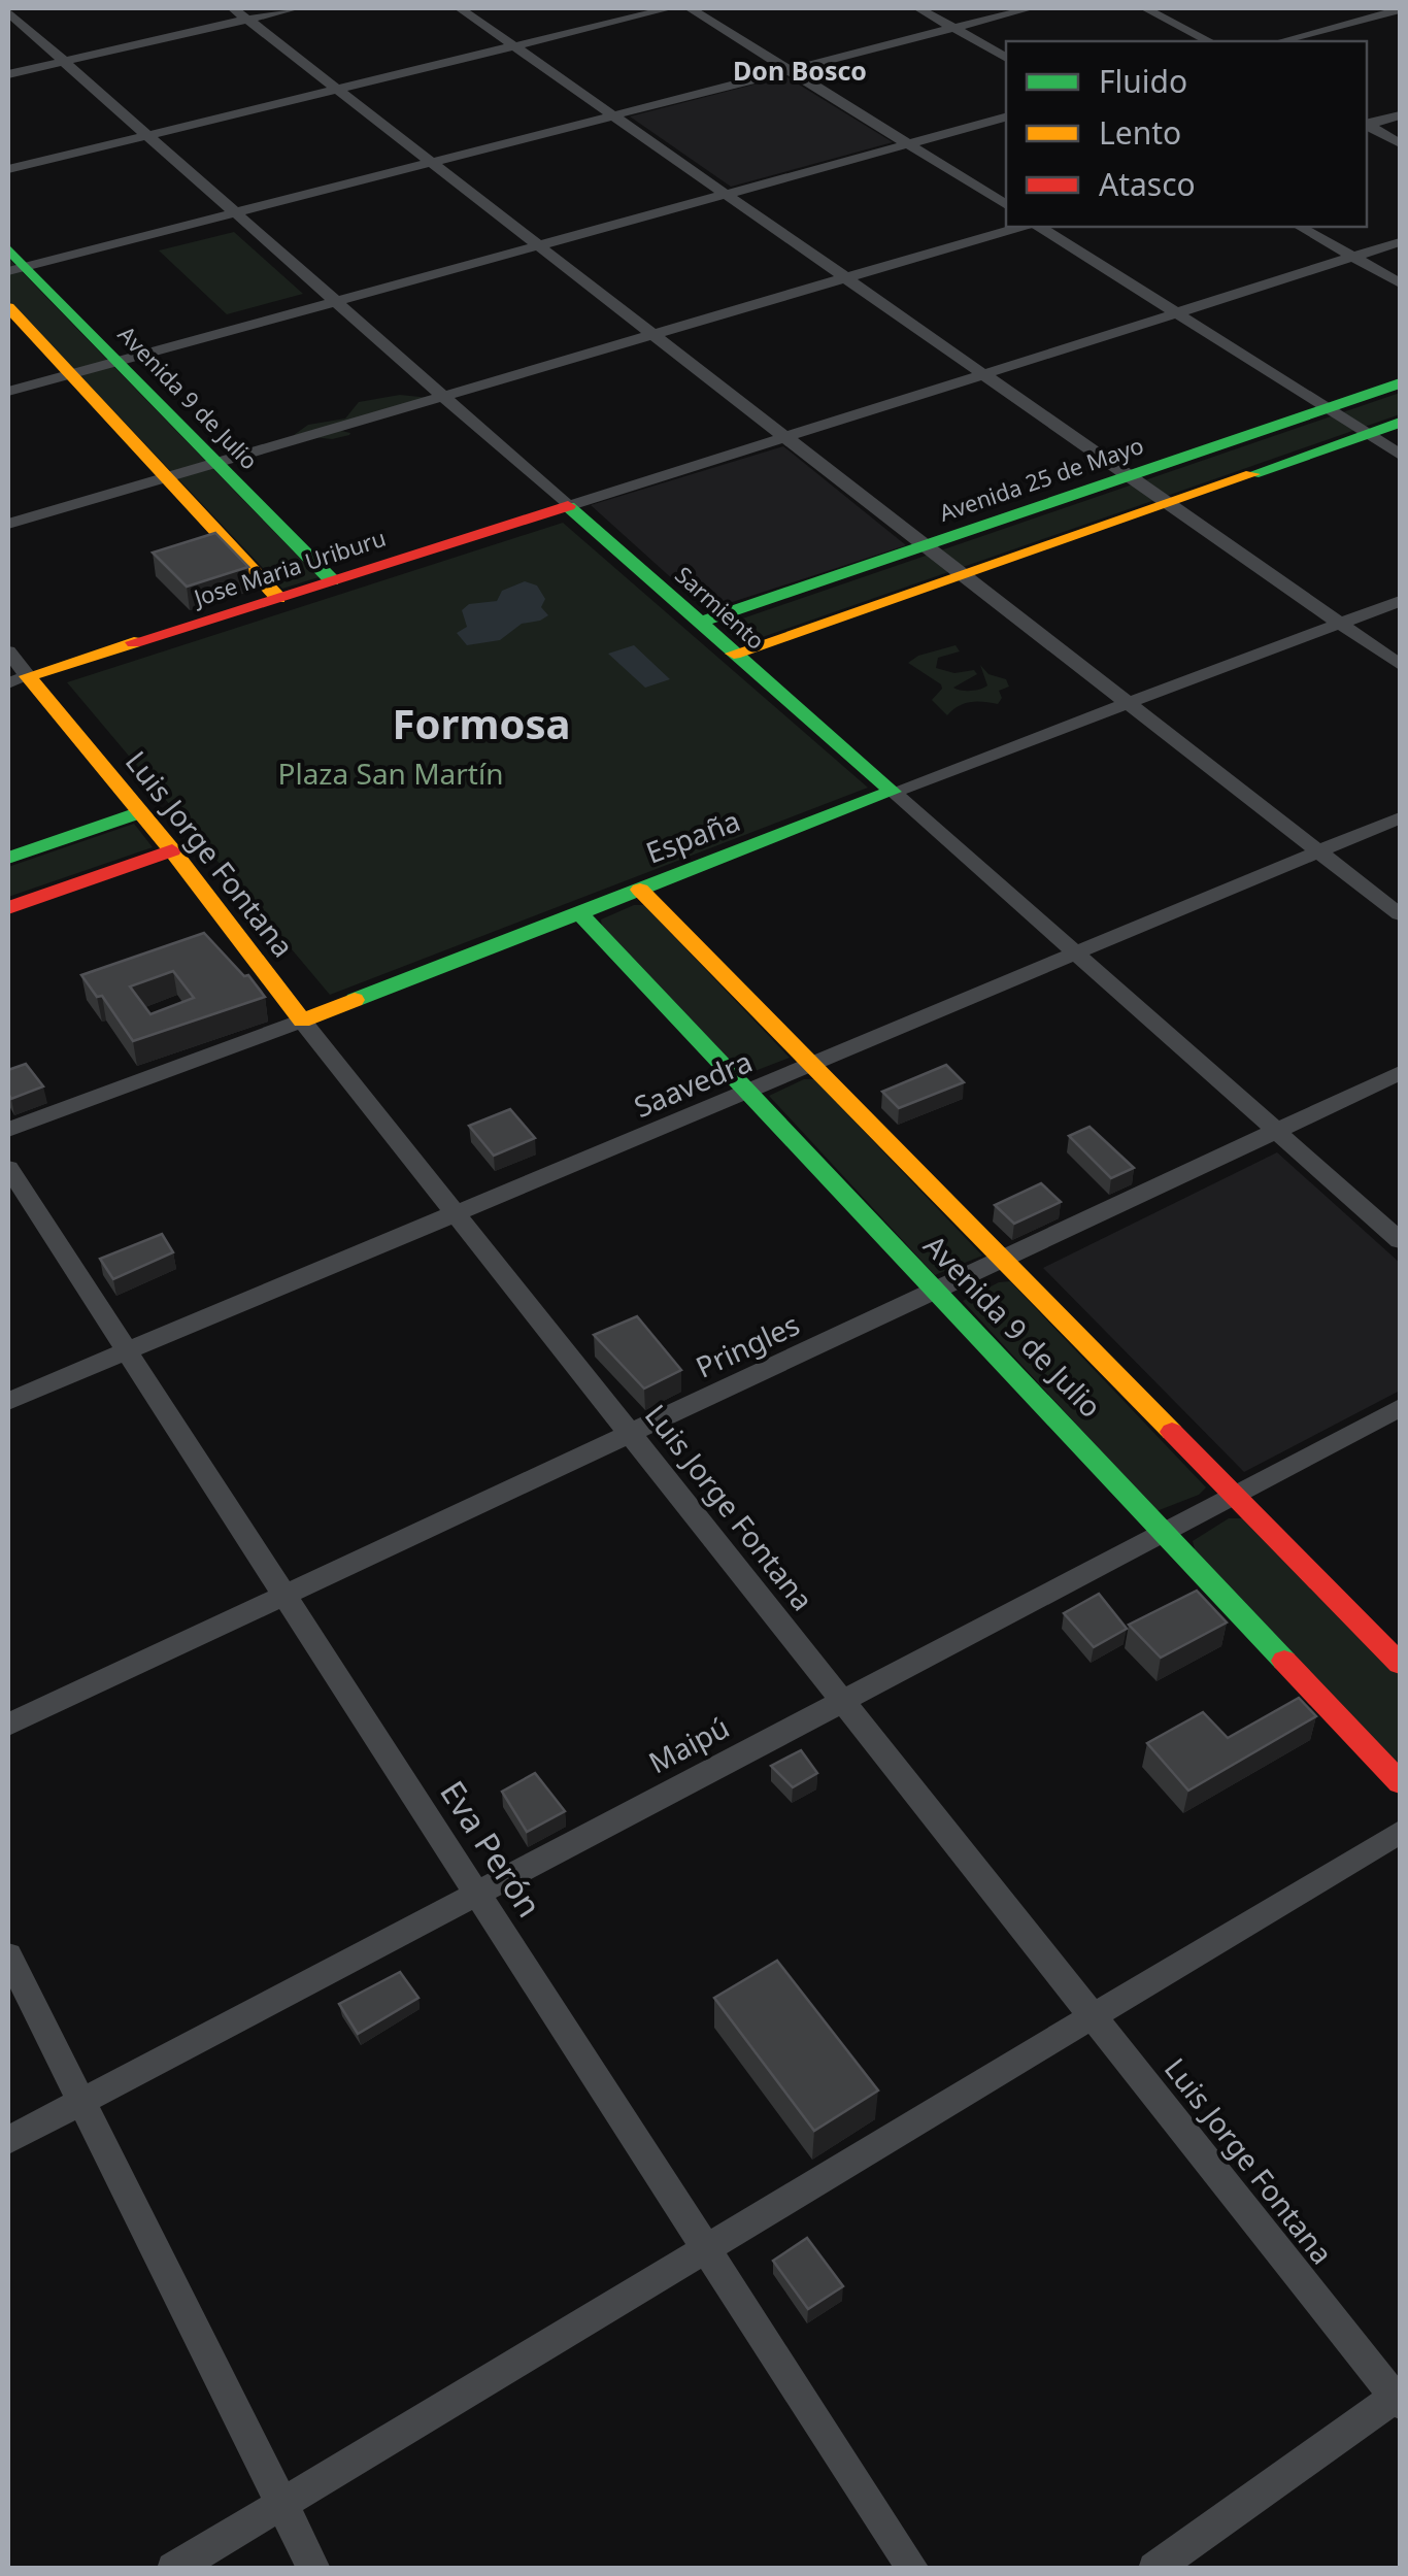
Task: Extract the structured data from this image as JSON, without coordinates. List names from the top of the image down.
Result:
{
  "streets": {
    "main road": [
      "Avenida 9 de Julio",
      "Avenida 25 de Mayo",
      "Jose Maria Uriburu",
      "Sarmiento",
      "España",
      "Luis Jorge Fontana"
    ],
    "street": [
      "Saavedra",
      "Pringles",
      "Maipú",
      "Eva Perón"
    ]
  },
  "crossings": [
    ["Avenida 9 de Julio", "Jose Maria Uriburu"],
    ["Avenida 9 de Julio", "España"],
    ["Avenida 9 de Julio", "Saavedra"],
    ["Avenida 9 de Julio", "Pringles"],
    ["Avenida 9 de Julio", "Maipú"],
    ["Avenida 25 de Mayo", "Sarmiento"],
    ["Jose Maria Uriburu", "Sarmiento"],
    ["Jose Maria Uriburu", "Luis Jorge Fontana"],
    ["Sarmiento", "España"],
    ["Sarmiento", "Saavedra"],
    ["Sarmiento", "Pringles"],
    ["España", "Luis Jorge Fontana"],
    ["Luis Jorge Fontana", "Saavedra"],
    ["Luis Jorge Fontana", "Pringles"],
    ["Luis Jorge Fontana", "Maipú"],
    ["Saavedra", "Eva Perón"],
    ["Pringles", "Eva Perón"],
    ["Maipú", "Eva Perón"]
  ],
  "districts": ["Don Bosco", "Formosa"],
  "parks": ["Plaza San Martín"],
  "legend": ["Fluido", "Lento", "Atasco"]
}
